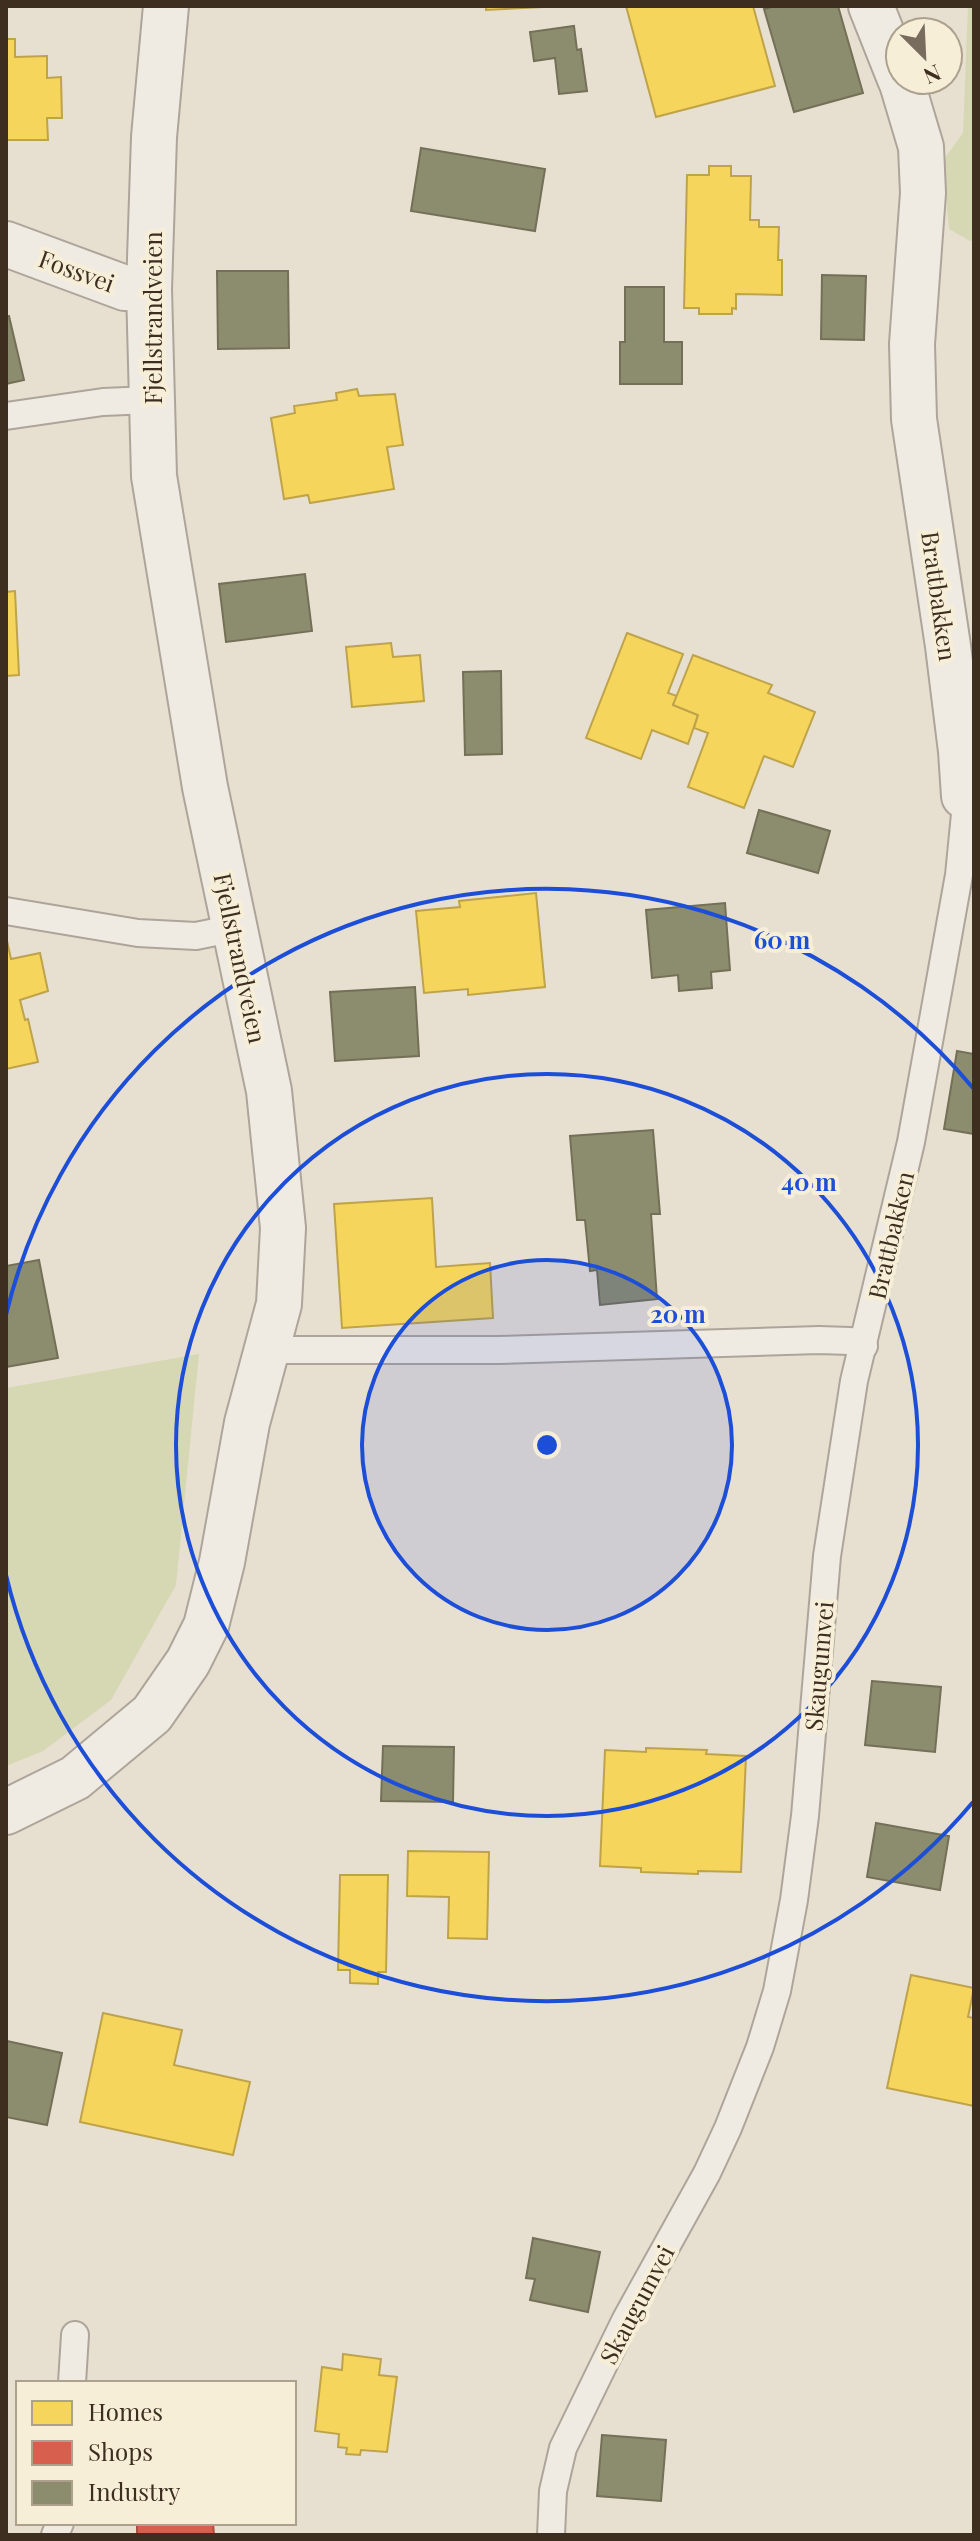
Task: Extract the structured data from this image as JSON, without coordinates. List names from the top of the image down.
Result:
{
  "streets": {
    "street": ["Fossvei", "Fjellstrandveien", "Brattbakken"],
    "lane": ["Skaugumvei"]
  },
  "crossings": [
    ["Fossvei", "Fjellstrandveien"],
    ["Brattbakken", "Skaugumvei"]
  ],
  "legend": ["Homes", "Shops", "Industry"],
  "north": "bottom right",
  "rings": ["60 m", "40 m", "20 m"]
}
